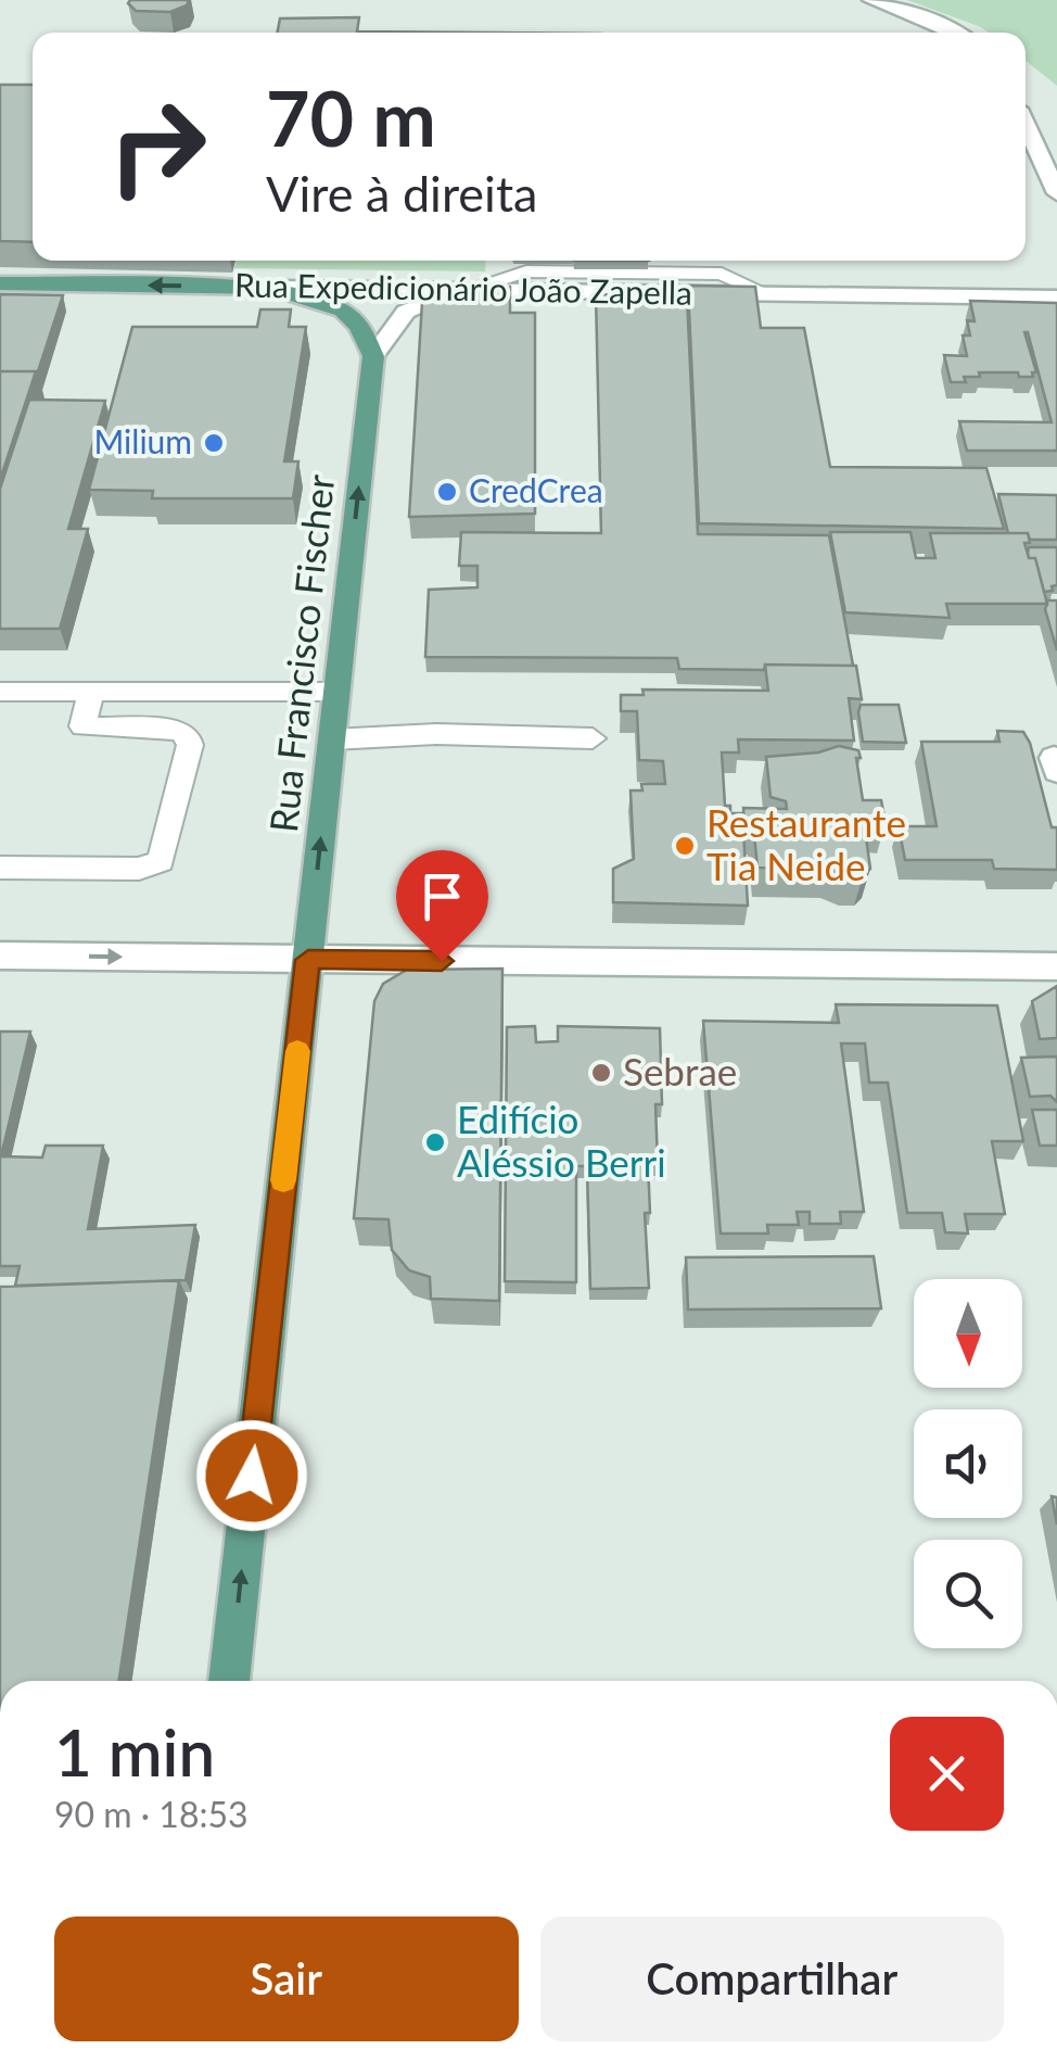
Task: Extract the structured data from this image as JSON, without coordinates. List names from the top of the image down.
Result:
{
  "streets": {
    "main road": ["Rua Expedicionário João Zapella", "Rua Francisco Fischer"]
  },
  "crossings": [
    ["Rua Expedicionário João Zapella", "Rua Francisco Fischer"]
  ],
  "one_way": ["Rua Francisco Fischer"],
  "places": [
    "Milium",
    "CredCrea",
    "Restaurante Tia Neide",
    "Sebrae",
    "Edifício Aléssio Berri"
  ],
  "north": "bottom",
  "page": {
    "turn": ["70 m", "Vire à direita"],
    "heading": ["1 min", "90 m · 18:53"],
    "buttons": ["Sair", "Compartilhar"]
  }
}
